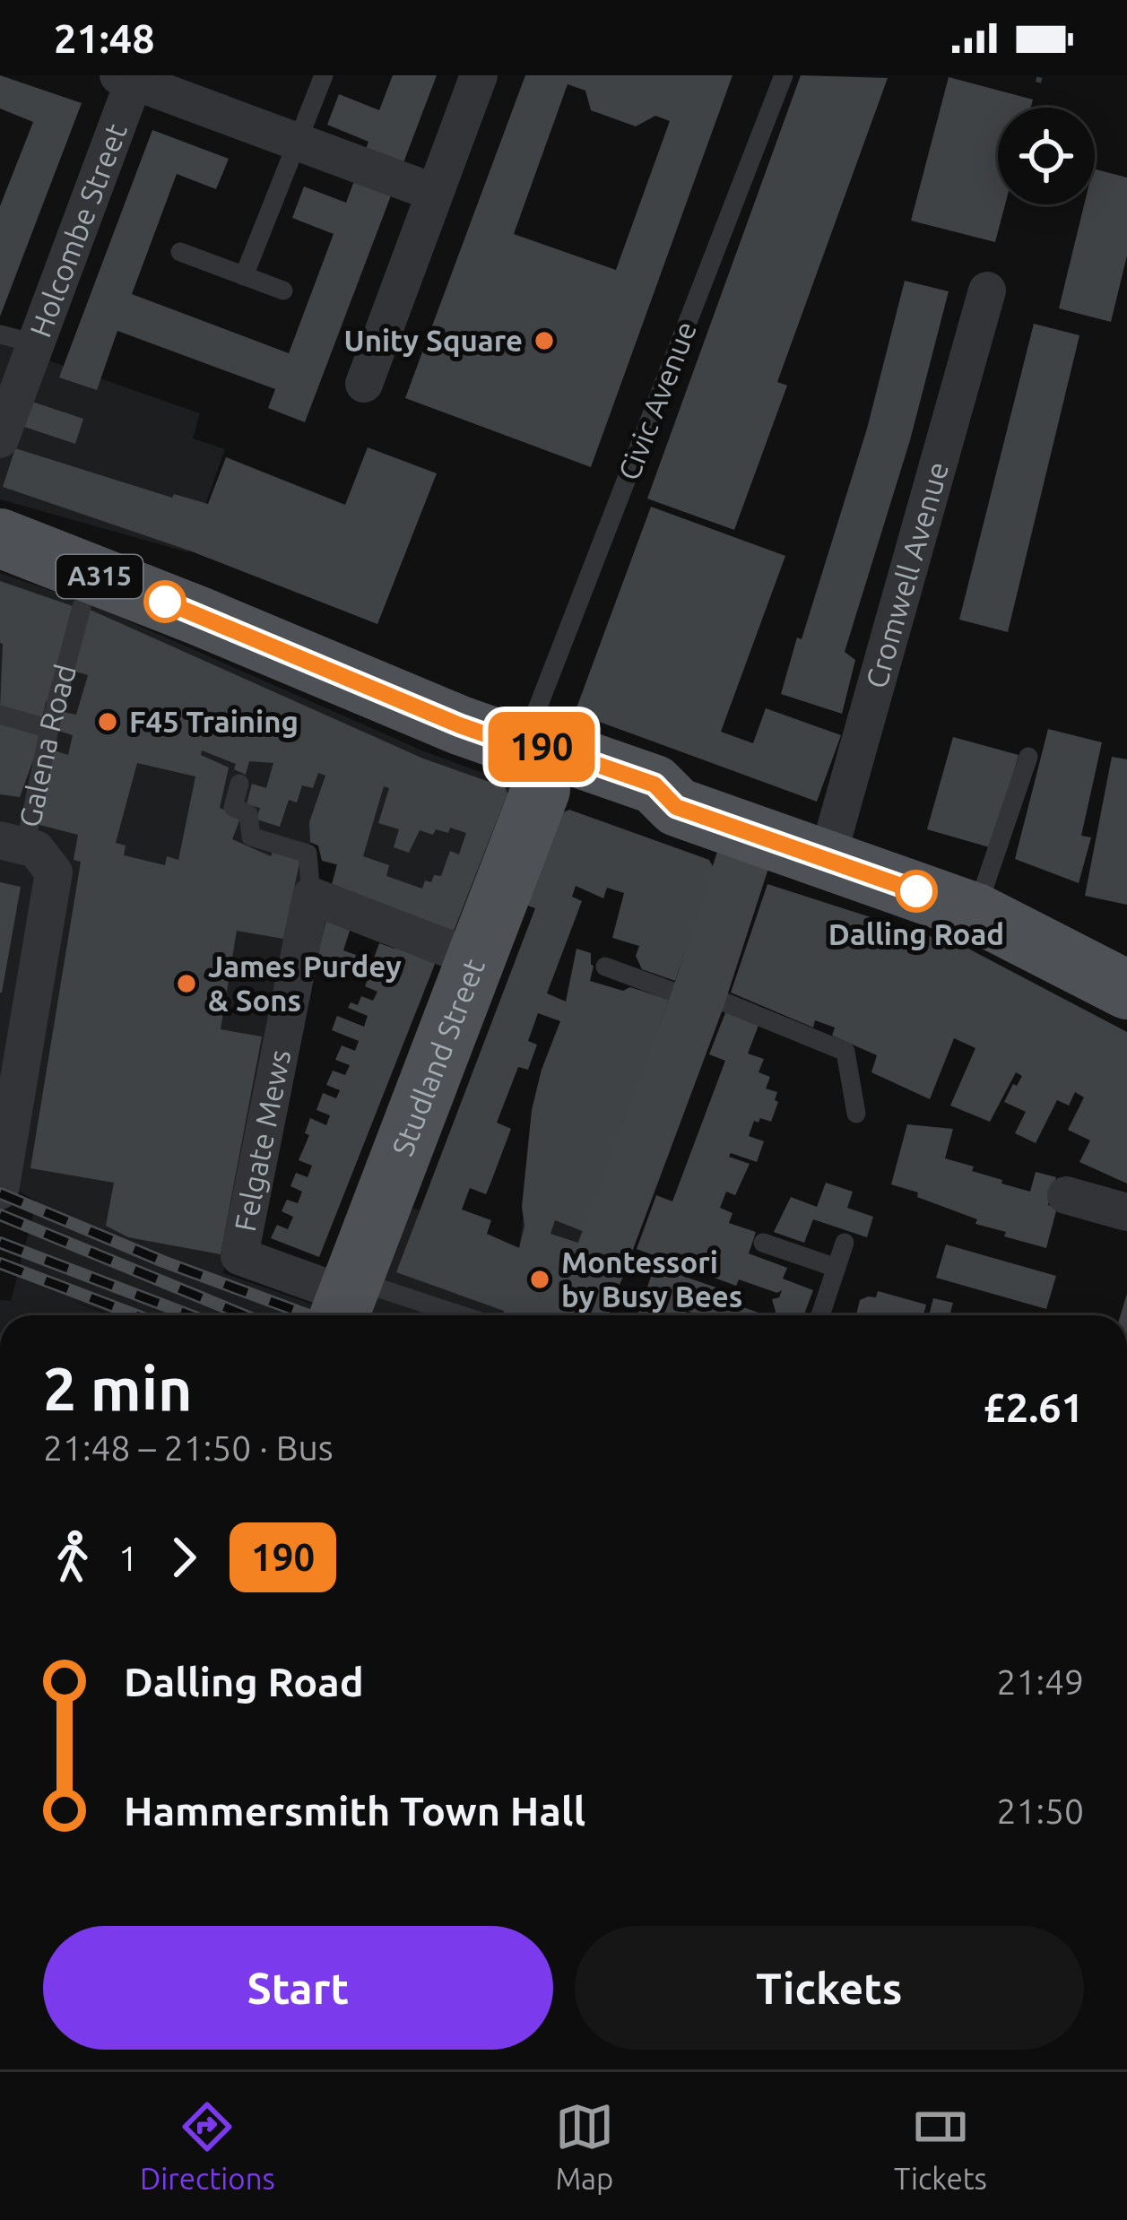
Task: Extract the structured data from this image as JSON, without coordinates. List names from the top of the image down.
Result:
{
  "streets": {
    "main road": ["A315", "Studland Street"],
    "street": [
      "Holcombe Street",
      "Cromwell Avenue",
      "Galena Road",
      "Felgate Mews"
    ],
    "lane": ["Civic Avenue"]
  },
  "crossings": [
    ["Civic Avenue", "A315"],
    ["Civic Avenue", "Studland Street"],
    ["Cromwell Avenue", "A315"],
    ["A315", "Studland Street"],
    ["Studland Street", "Felgate Mews"]
  ],
  "places": [
    "Unity Square",
    "F45 Training",
    "Dalling Road",
    "James Purdey & Sons",
    "Montessori by Busy Bees"
  ],
  "lines": ["bus line 190"],
  "page": {
    "status": "21:48",
    "on_map": "190",
    "heading": ["2 min", "21:48 – 21:50 · Bus", "£2.61"],
    "legs": ["1", "190"],
    "list": [
      {
        "name": "Dalling Road",
        "value": "21:49"
      },
      {
        "name": "Hammersmith Town Hall",
        "value": "21:50"
      }
    ],
    "buttons": ["Start", "Tickets"],
    "tabs": ["Directions", "Map", "Tickets"]
  }
}
